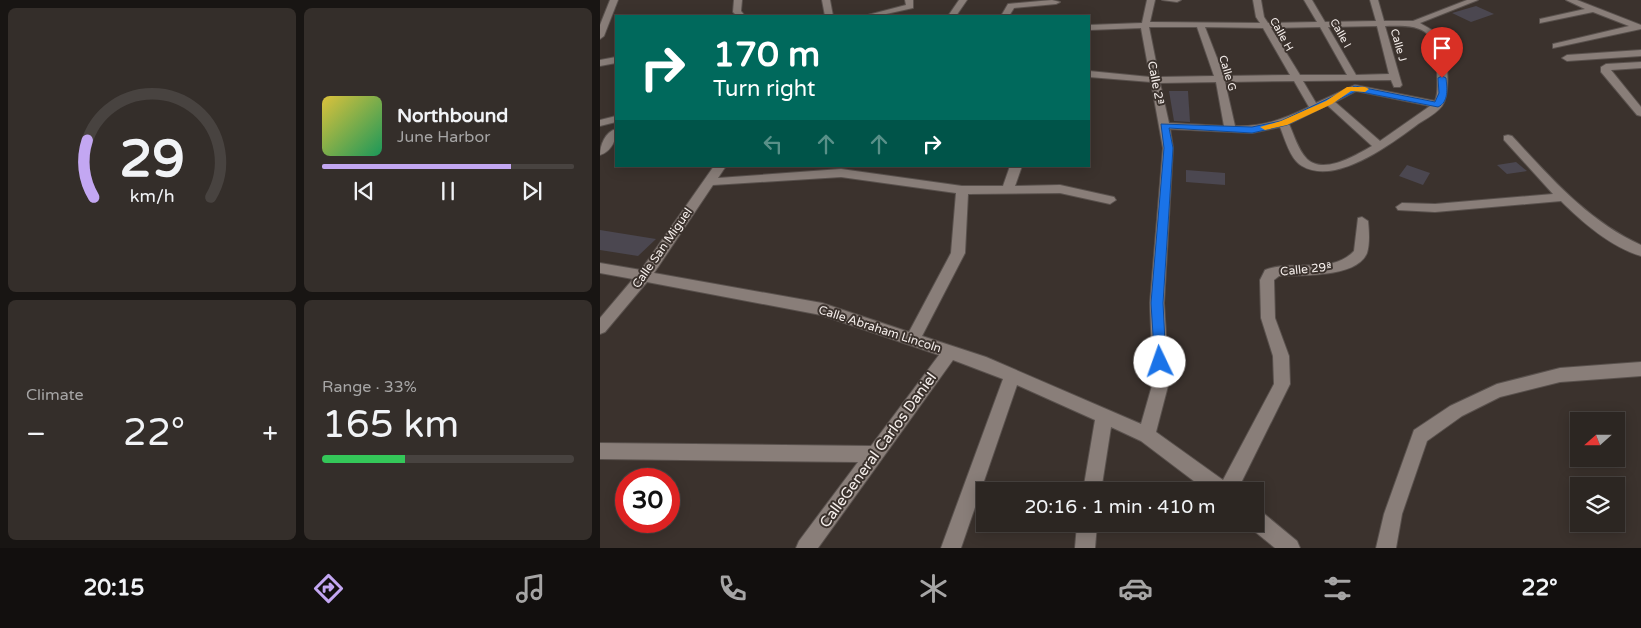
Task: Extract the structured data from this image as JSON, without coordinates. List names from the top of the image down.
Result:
{
  "streets": {
    "street": [
      "Calle I",
      "Calle H",
      "Calle J",
      "Calle G",
      "Calle 2ª",
      "Calle San Miguel",
      "Calle 29ª",
      "Calle Abraham Lincoln",
      "CalleGeneral Carlos Daniel"
    ]
  },
  "crossings": [
    ["Calle 2ª", "Calle Abraham Lincoln"],
    ["Calle San Miguel", "Calle Abraham Lincoln"],
    ["Calle Abraham Lincoln", "CalleGeneral Carlos Daniel"]
  ],
  "north": "left",
  "page": {
    "turn": ["170 m", "Turn right"],
    "song": ["Northbound", "June Harbor"],
    "tile": [
      "Climate",
      ["Range · 33%", "165 km"]
    ],
    "heat": ["−", "22°", "+"],
    "limit": "30",
    "trip": "20:16 · 1 min · 410 m",
    "tabs": ["20:15", "22°"],
    "gauge": ["29", "km/h"]
  }
}
